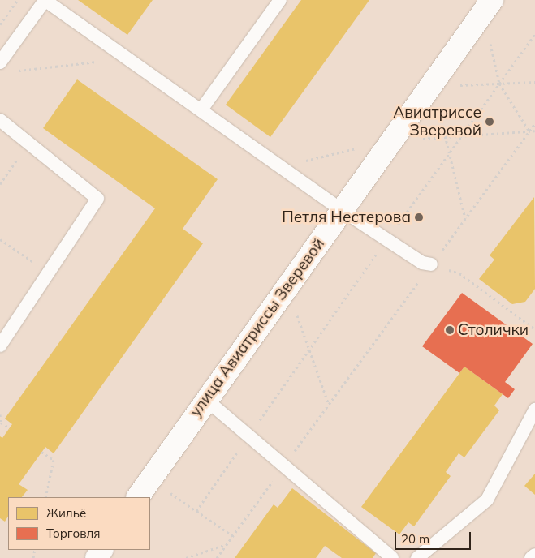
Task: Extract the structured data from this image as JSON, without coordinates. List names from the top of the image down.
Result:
{
  "streets": {
    "street": ["улица Авиатриссы Зверевой"]
  },
  "places": ["Авиатриссе Зверевой", "Петля Нестерова", "Столички"],
  "legend": ["Жильё", "Торговля"],
  "scale_bar": "20 m"
}
